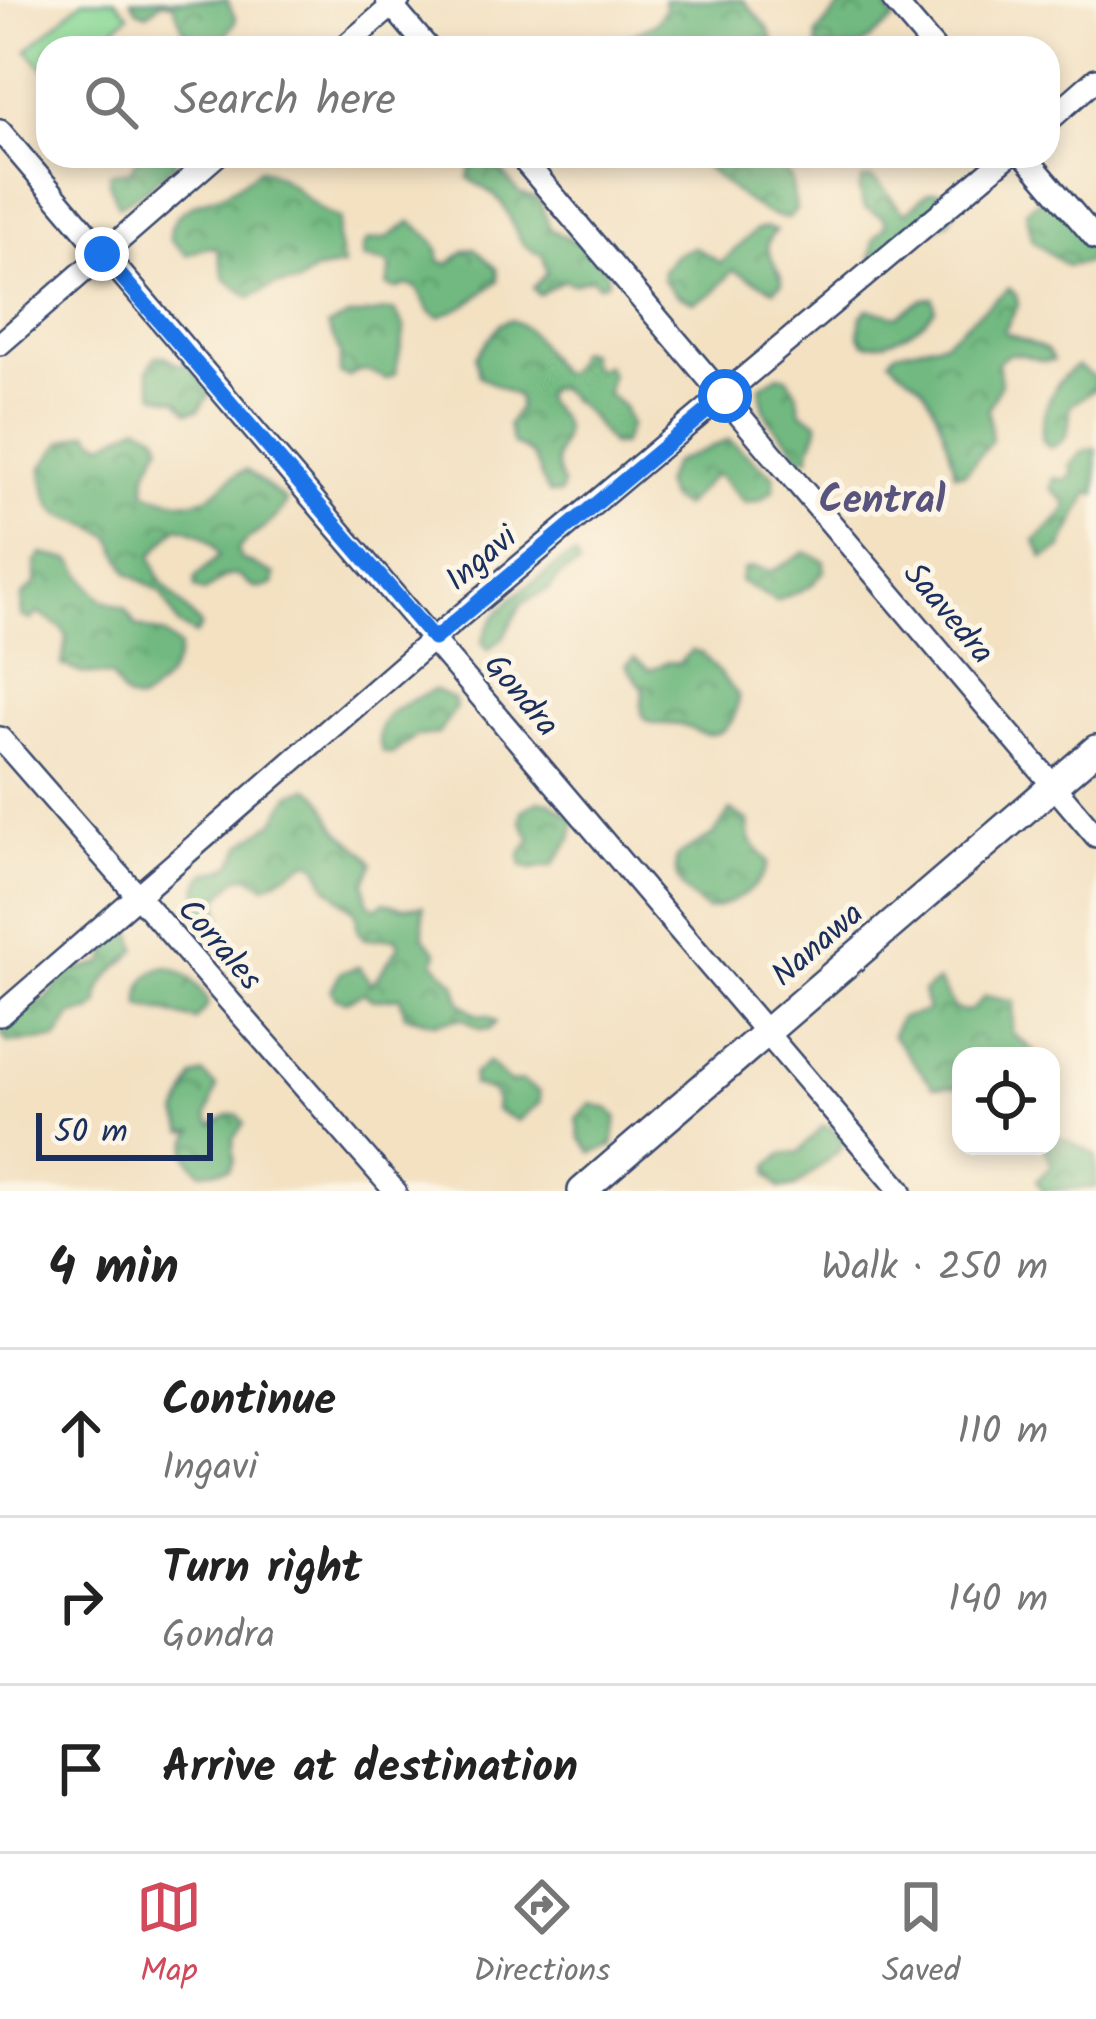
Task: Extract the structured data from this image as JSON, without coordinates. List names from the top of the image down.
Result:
{
  "streets": {
    "street": [
      "Ingavi",
      "Saavedra",
      "Gondra",
      "Corrales",
      "Nanawa"
    ]
  },
  "crossings": [
    ["Ingavi", "Saavedra"],
    ["Ingavi", "Gondra"],
    ["Ingavi", "Corrales"],
    ["Saavedra", "Nanawa"],
    ["Gondra", "Nanawa"]
  ],
  "districts": ["Central"],
  "scale_bar": "50 m",
  "page": {
    "search": "Search here",
    "scale": "50 m",
    "heading": ["4 min", "Walk · 250 m"],
    "list": [
      ["Continue", "Ingavi", "110 m"],
      ["Turn right", "Gondra", "140 m"],
      "Arrive at destination"
    ],
    "nav": ["Map", "Directions", "Saved"]
  }
}
